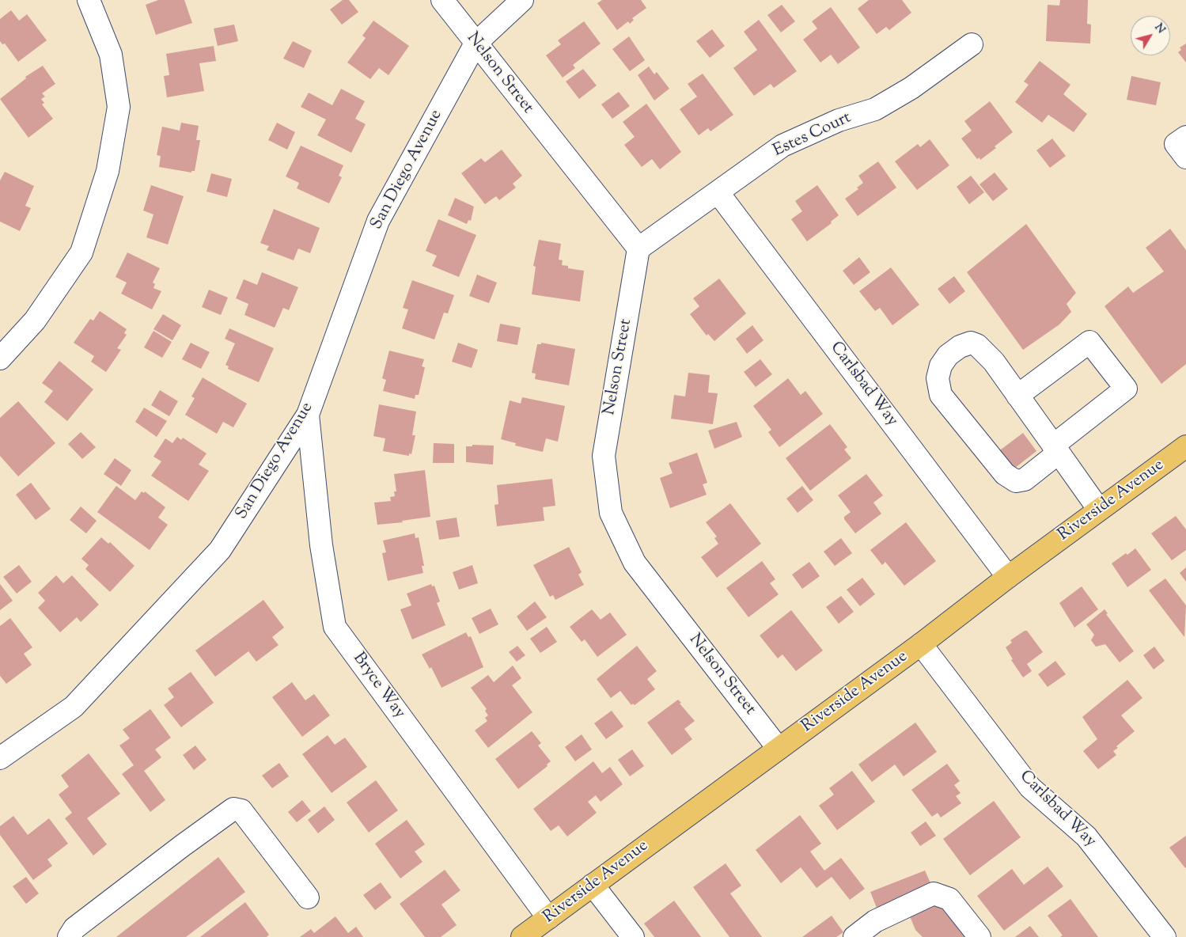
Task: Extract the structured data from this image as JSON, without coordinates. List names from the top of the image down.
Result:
{
  "streets": {
    "main road": ["Riverside Avenue"],
    "street": [
      "Nelson Street",
      "Estes Court",
      "San Diego Avenue",
      "Carlsbad Way",
      "Bryce Way"
    ]
  },
  "crossings": [
    ["Nelson Street", "Estes Court"],
    ["Nelson Street", "San Diego Avenue"],
    ["Nelson Street", "Riverside Avenue"],
    ["Estes Court", "Carlsbad Way"],
    ["San Diego Avenue", "Bryce Way"],
    ["Carlsbad Way", "Riverside Avenue"],
    ["Riverside Avenue", "Bryce Way"]
  ],
  "north": "top right"
}
